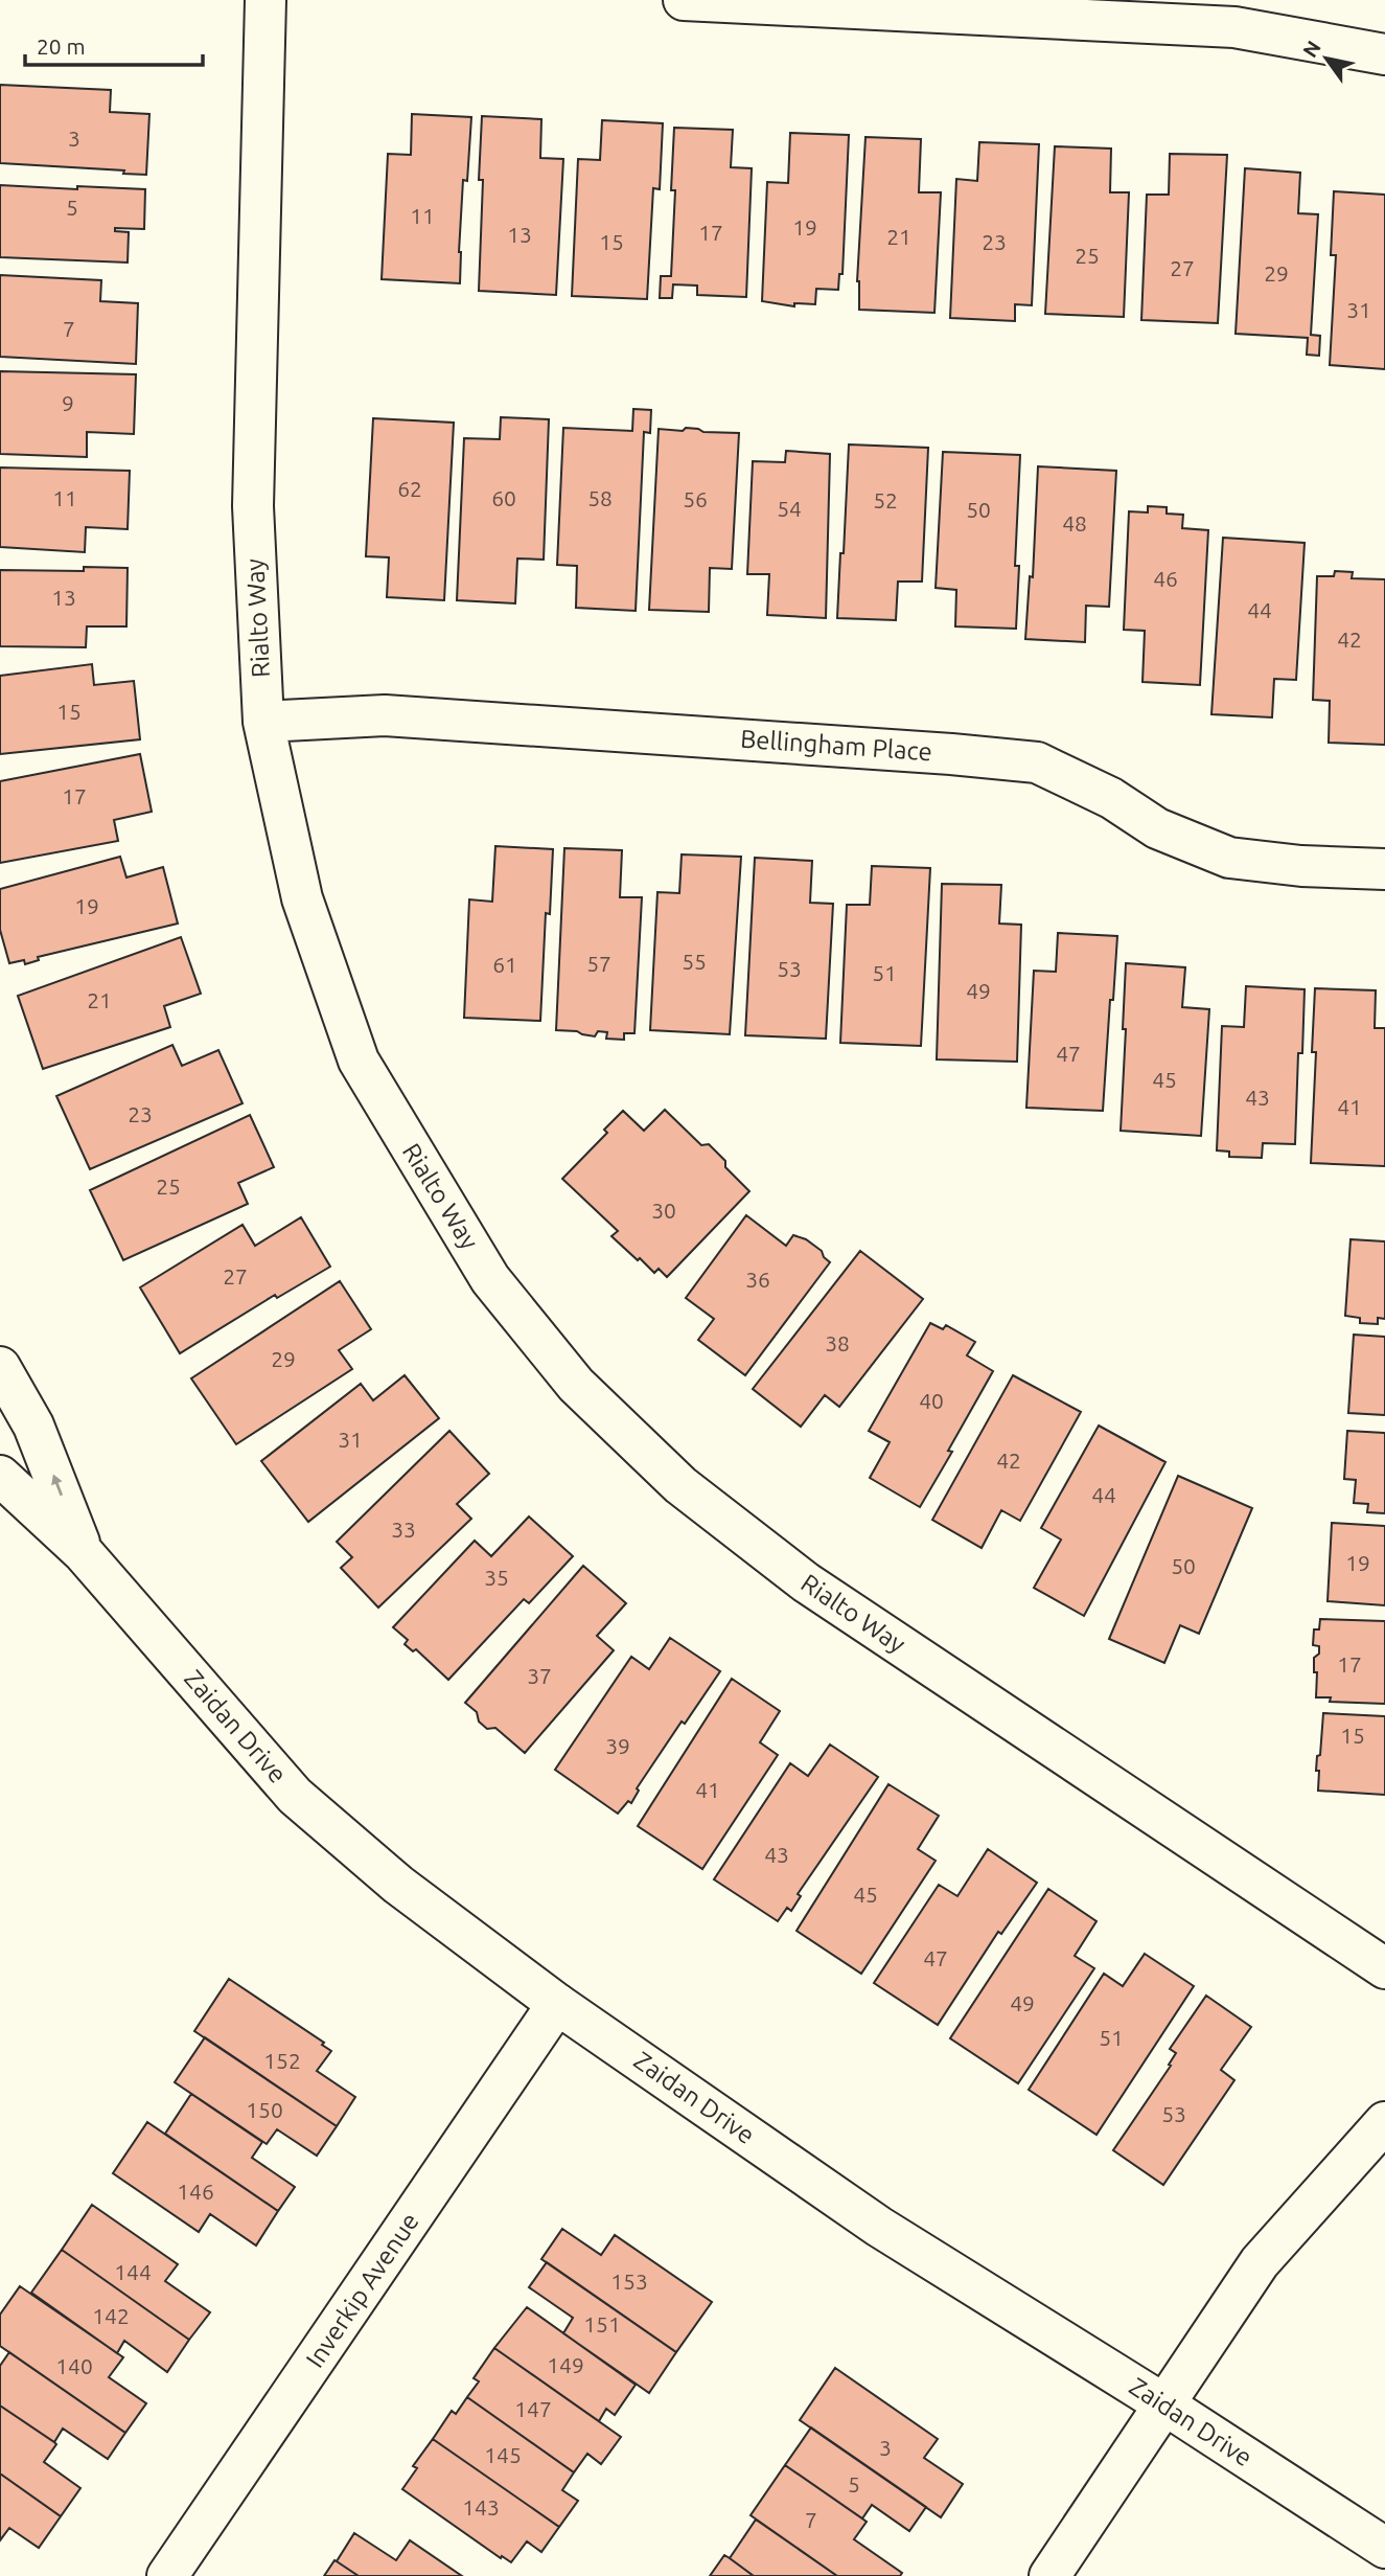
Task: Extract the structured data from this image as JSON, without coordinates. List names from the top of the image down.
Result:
{
  "streets": {
    "street": [
      "Rialto Way",
      "Bellingham Place",
      "Zaidan Drive",
      "Inverkip Avenue"
    ]
  },
  "crossings": [
    ["Rialto Way", "Bellingham Place"],
    ["Zaidan Drive", "Inverkip Avenue"]
  ],
  "house_numbers": [
    "3",
    "5",
    "11",
    "19",
    "17",
    "13",
    "21",
    "15",
    "23",
    "25",
    "27",
    "29",
    "31",
    "7",
    "9",
    "62",
    "11",
    "60",
    "58",
    "56",
    "52",
    "54",
    "50",
    "48",
    "46",
    "13",
    "44",
    "42",
    "15",
    "17",
    "19",
    "55",
    "57",
    "61",
    "53",
    "51",
    "49",
    "21",
    "47",
    "45",
    "43",
    "41",
    "23",
    "25",
    "30",
    "27",
    "36",
    "38",
    "29",
    "40",
    "31",
    "42",
    "44",
    "33",
    "19",
    "50",
    "35",
    "17",
    "37",
    "15",
    "39",
    "41",
    "43",
    "45",
    "47",
    "49",
    "51",
    "152",
    "150",
    "53",
    "146",
    "144",
    "153",
    "142",
    "151",
    "149",
    "140",
    "147",
    "3",
    "145",
    "5",
    "143",
    "7"
  ],
  "scale_bar": "20 m",
  "north": "top left"
}
